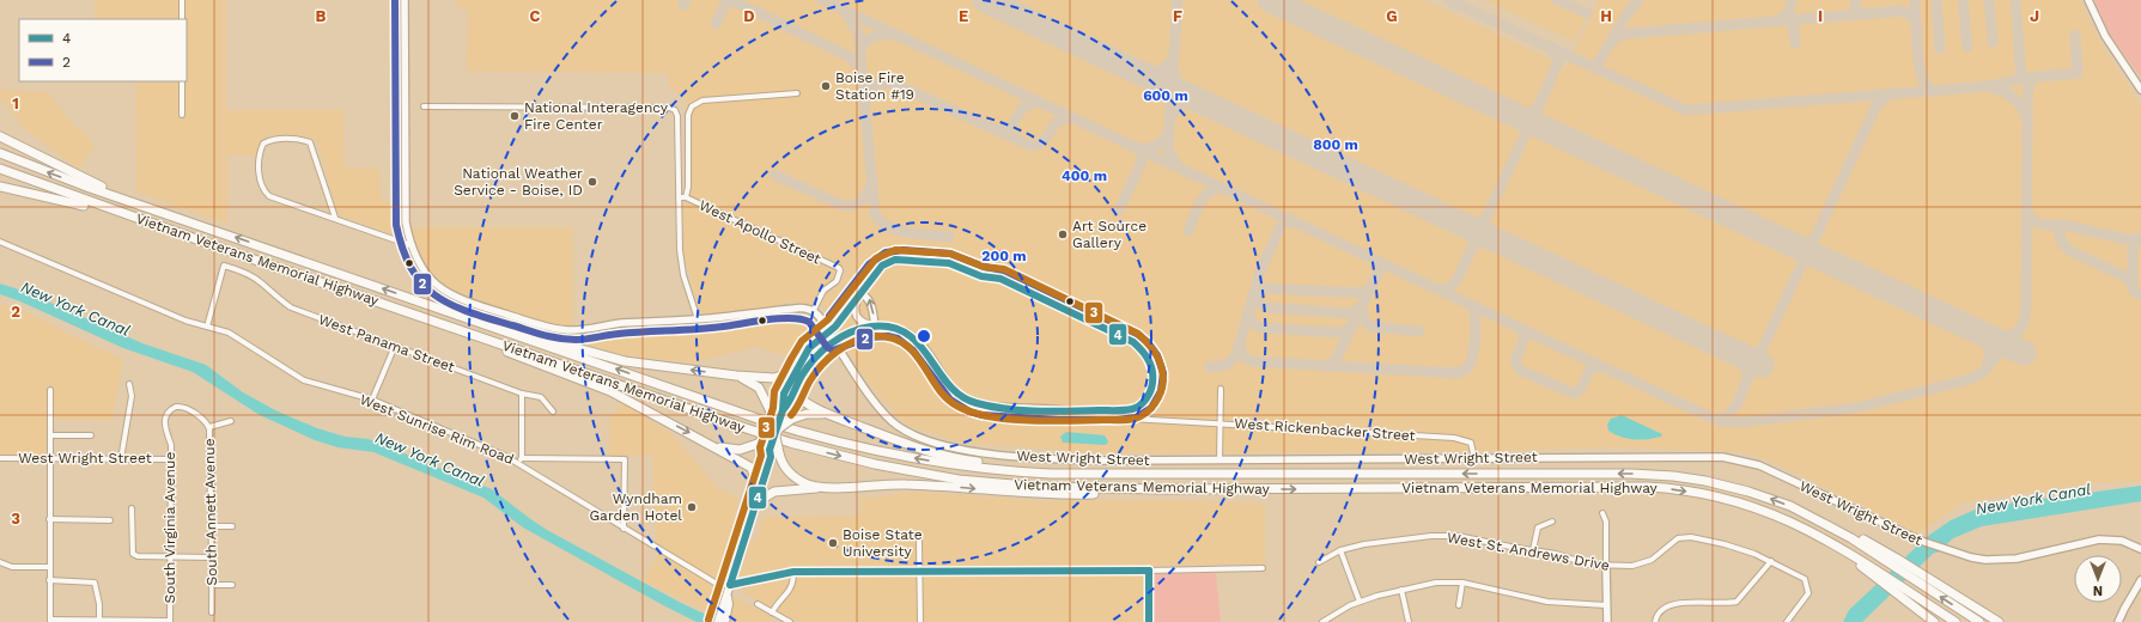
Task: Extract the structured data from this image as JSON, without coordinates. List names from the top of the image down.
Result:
{
  "streets": {
    "highway": ["Vietnam Veterans Memorial Highway"],
    "street": [
      "West Apollo Street",
      "West Panama Street",
      "West Sunrise Rim Road",
      "West Rickenbacker Street",
      "West Wright Street",
      "South Annett Avenue",
      "South Virginia Avenue",
      "West St. Andrews Drive"
    ]
  },
  "crossings": [
    ["West Apollo Street", "West Wright Street"],
    ["West Panama Street", "West Sunrise Rim Road"],
    ["West Rickenbacker Street", "West Wright Street"],
    ["West Wright Street", "South Virginia Avenue"],
    ["South Annett Avenue", "South Virginia Avenue"]
  ],
  "water": ["New York Canal"],
  "places": [
    "Boise Fire Station #19",
    "National Interagency Fire Center",
    "National Weather Service - Boise, ID",
    "Art Source Gallery",
    "Wyndham Garden Hotel",
    "Boise State University"
  ],
  "lines": ["transit line 2", "transit line 3", "transit line 4"],
  "legend": ["4", "2"],
  "north": "bottom",
  "grid": {
    "columns": [
      "B",
      "C",
      "D",
      "E",
      "F",
      "G",
      "H",
      "I",
      "J"
    ],
    "rows": ["1", "2", "3"]
  },
  "rings": [
    "600 m",
    "800 m",
    "400 m",
    "200 m"
  ]
}
